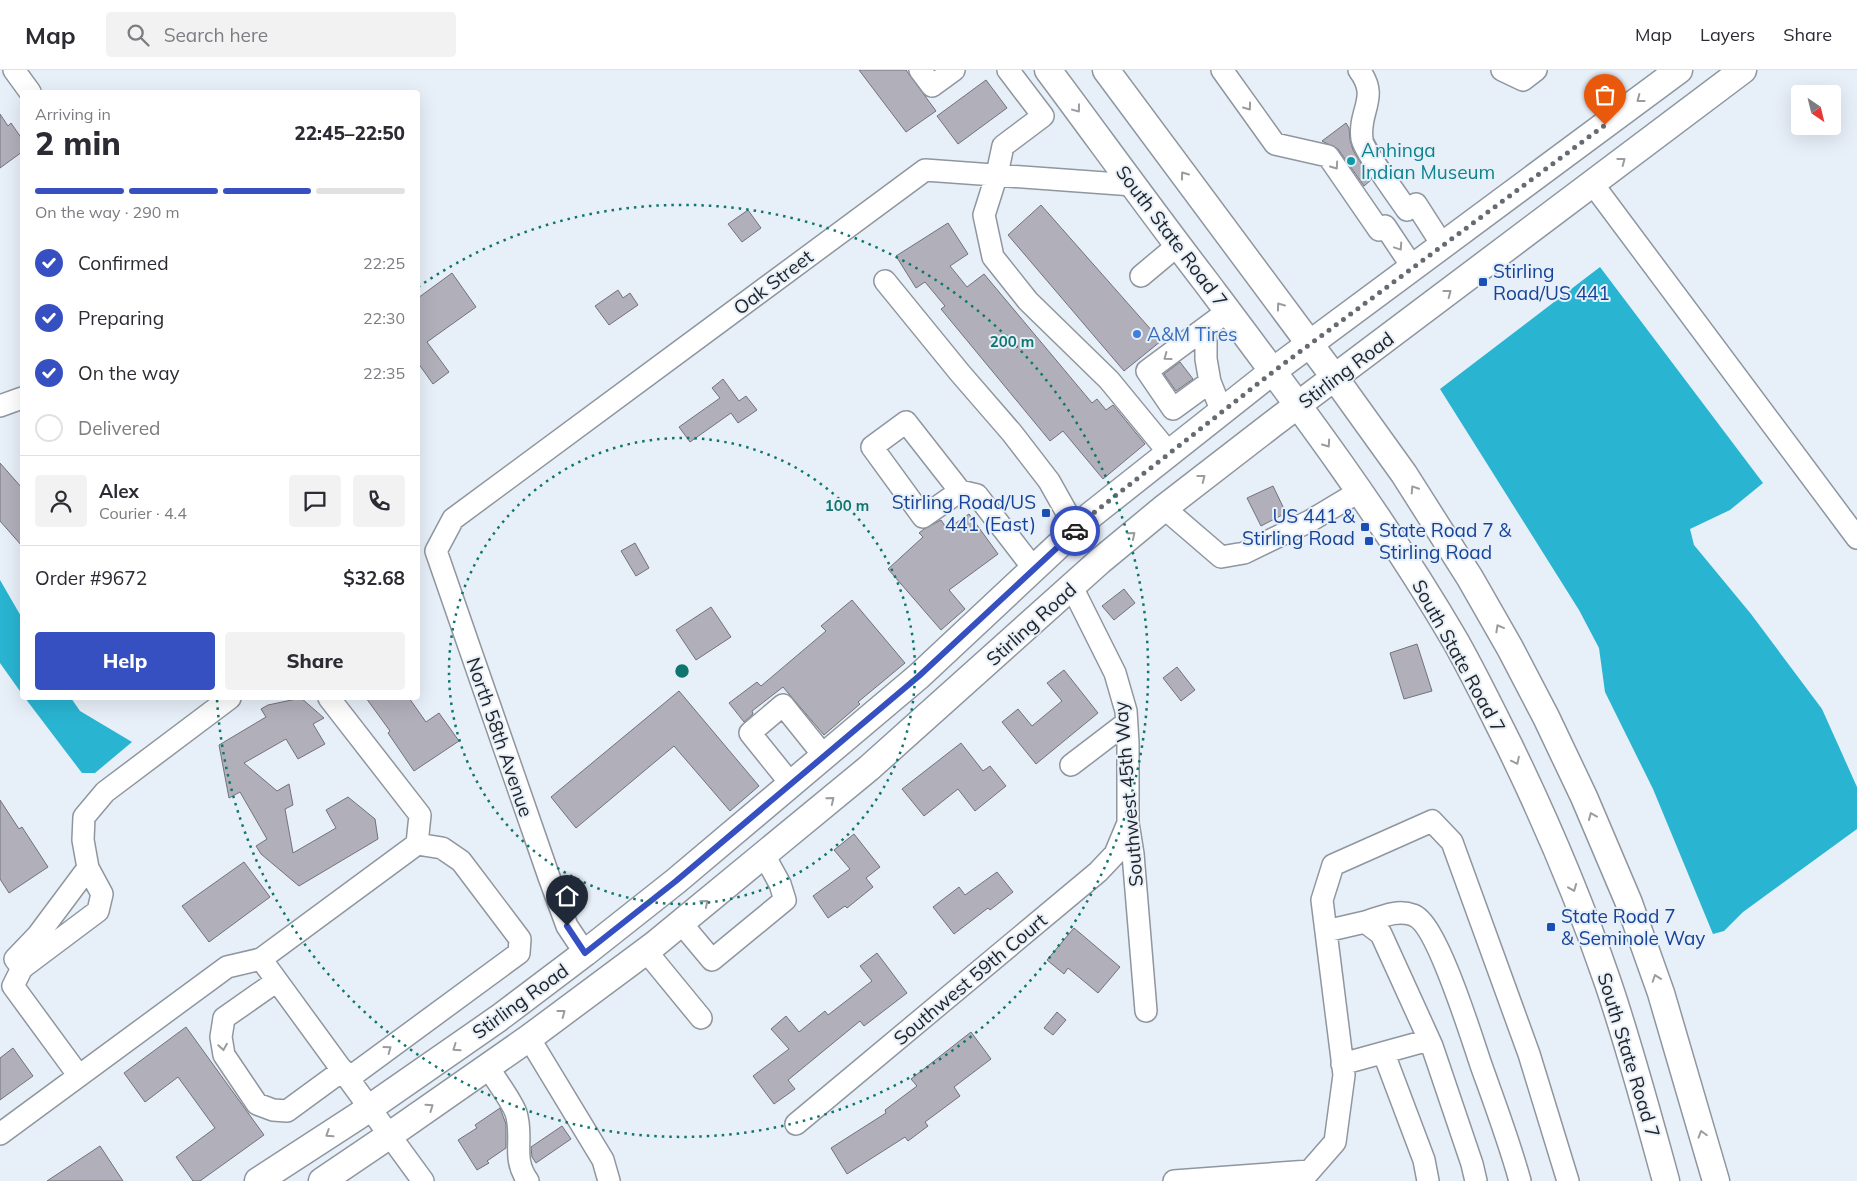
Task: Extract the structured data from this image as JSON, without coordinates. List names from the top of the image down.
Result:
{
  "streets": {
    "main road": ["South State Road 7", "Stirling Road"],
    "street": [
      "Oak Street",
      "North 58th Avenue",
      "Southwest 45th Way",
      "Southwest 59th Court"
    ]
  },
  "crossings": [
    ["South State Road 7", "Oak Street"],
    ["South State Road 7", "Stirling Road"],
    ["Oak Street", "North 58th Avenue"],
    ["Stirling Road", "North 58th Avenue"],
    ["Stirling Road", "Southwest 45th Way"],
    ["Southwest 45th Way", "Southwest 59th Court"]
  ],
  "places": {
    "other": ["Anhinga Indian Museum", "A&M Tires"],
    "transit": [
      "Stirling Road/US 441",
      "Stirling Road/US 441 (East)",
      "US 441 & Stirling Road",
      "State Road 7 & Stirling Road",
      "State Road 7 & Seminole Way"
    ]
  },
  "north": "bottom right",
  "page": {
    "header": "Map",
    "search": "Search here",
    "nav": ["Map", "Layers", "Share"],
    "heading": ["2 min", "Arriving in", "22:45–22:50"],
    "panel": [
      "Alex",
      "Courier · 4.4",
      "Order #9672",
      "$32.68"
    ],
    "bar": "On the way · 290 m",
    "list": [
      ["Confirmed", "22:25"],
      ["Preparing", "22:30"],
      ["On the way", "22:35"],
      "Delivered"
    ],
    "buttons": ["Help", "Share"]
  },
  "rings": ["200 m", "100 m"]
}
